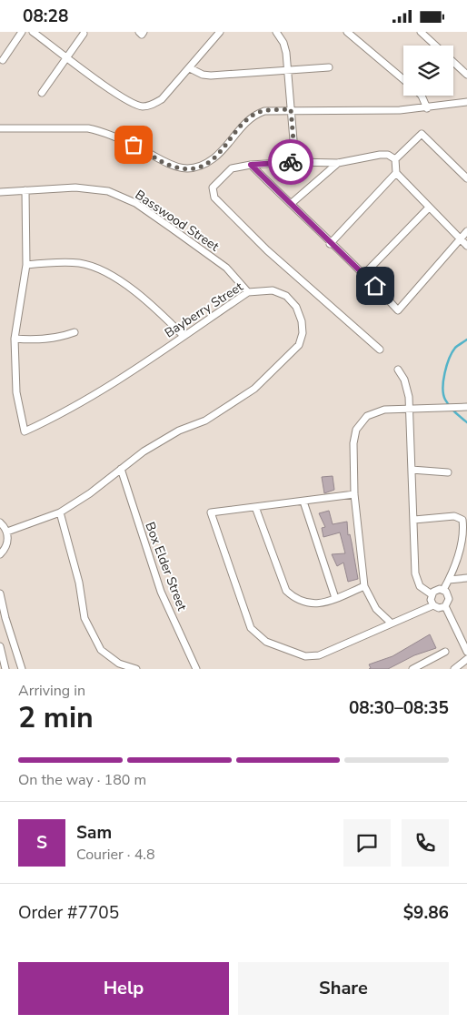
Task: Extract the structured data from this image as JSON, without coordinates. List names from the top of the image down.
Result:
{
  "streets": {
    "street": ["Basswood Street", "Bayberry Street", "Box Elder Street"]
  },
  "crossings": [
    ["Basswood Street", "Bayberry Street"],
    ["Bayberry Street", "Box Elder Street"]
  ],
  "page": {
    "status": "08:28",
    "heading": ["2 min", "Arriving in", "08:30–08:35"],
    "panel": [
      "Sam",
      "Courier · 4.8",
      "Order #7705",
      "$9.86"
    ],
    "bar": "On the way · 180 m",
    "round": "S",
    "buttons": ["Help", "Share"]
  }
}
